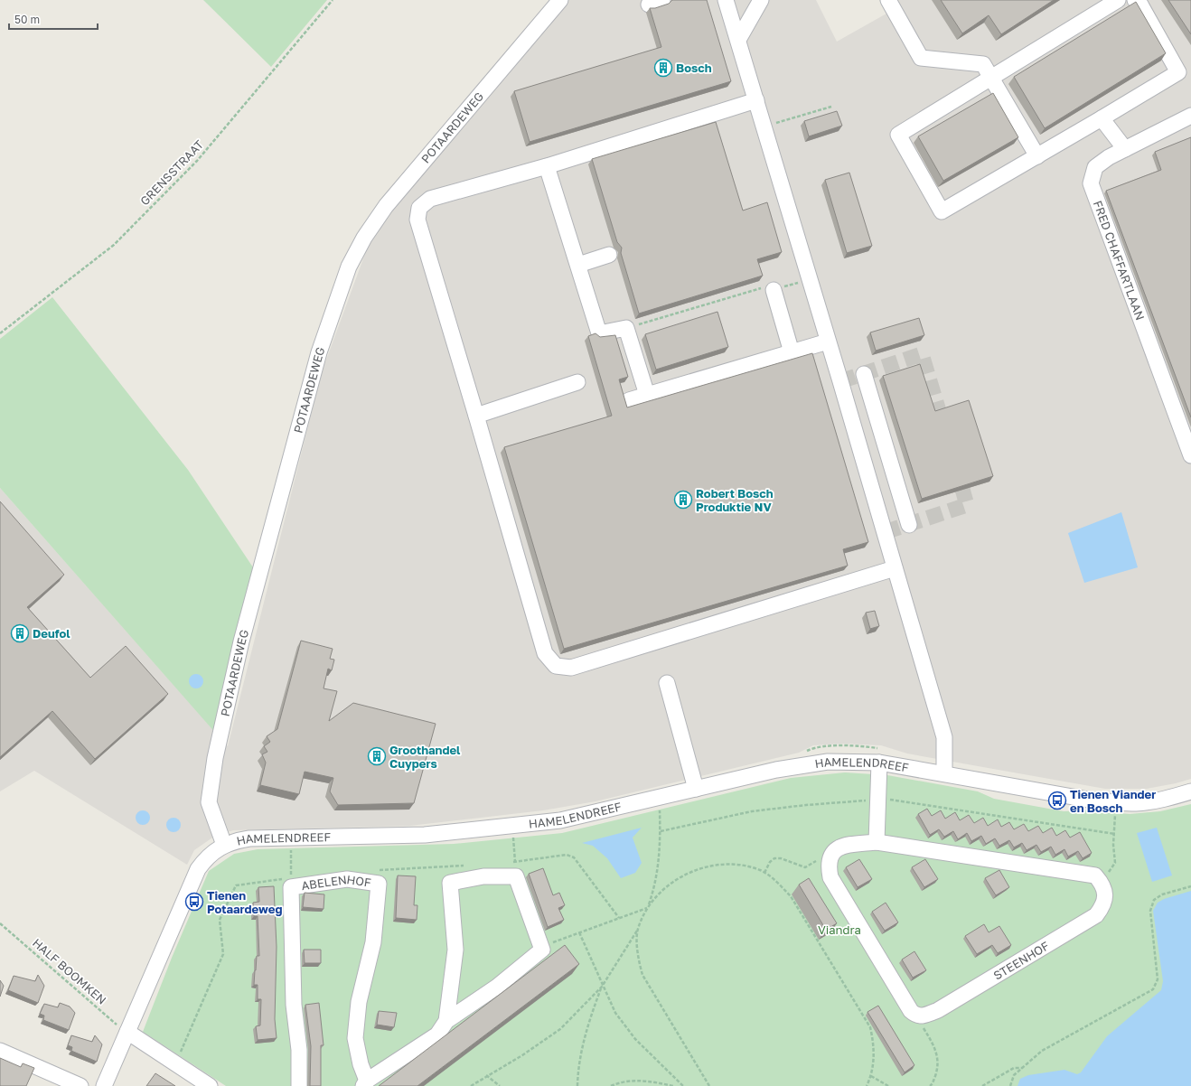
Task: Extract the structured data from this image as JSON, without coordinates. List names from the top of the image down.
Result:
{
  "streets": {
    "street": [
      "POTAARDEWEG",
      "FRED CHAFFARTLAAN",
      "HAMELENDREEF",
      "ABELENHOF",
      "STEENHOF"
    ],
    "path": ["GRENSSTRAAT", "HALF BOOMKEN"]
  },
  "crossings": [
    ["POTAARDEWEG", "HAMELENDREEF"],
    ["HAMELENDREEF", "HALF BOOMKEN"]
  ],
  "parks": ["Viandra"],
  "places": {
    "building": [
      "Bosch",
      "Robert Bosch Produktie NV",
      "Deufol",
      "Groothandel Cuypers"
    ],
    "bus stop": ["Tienen Viander en Bosch", "Tienen Potaardeweg"]
  },
  "scale_bar": "50 m"
}
